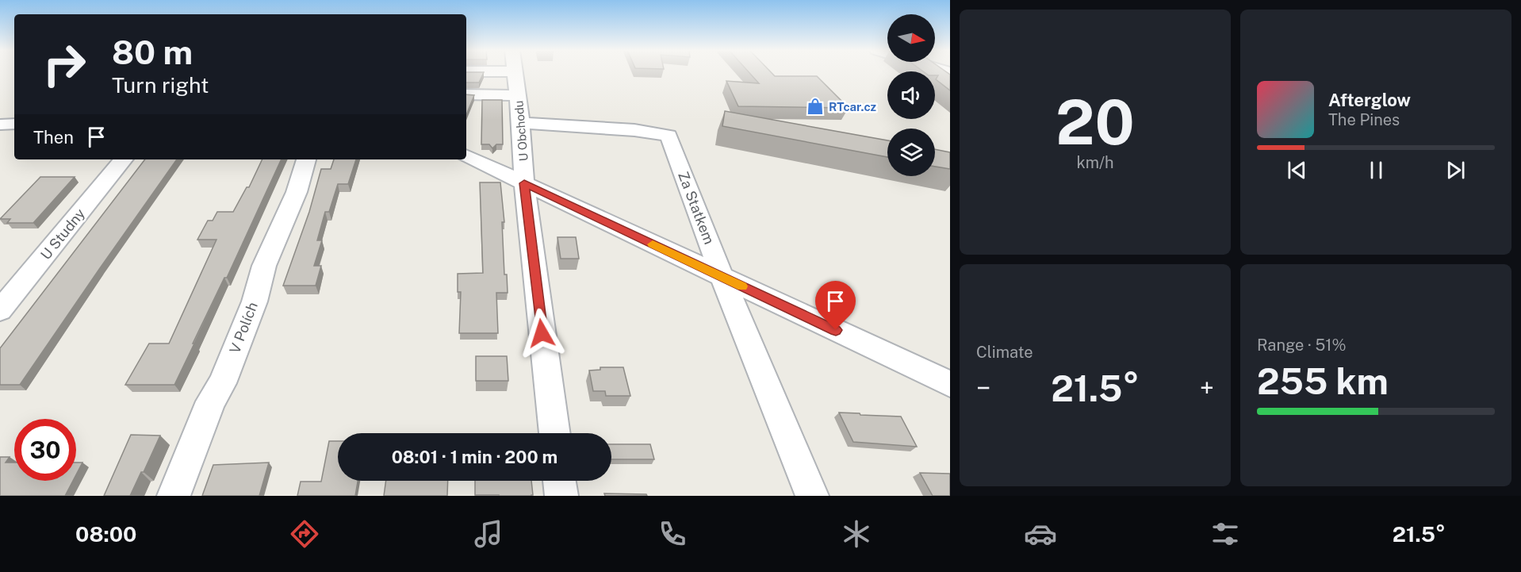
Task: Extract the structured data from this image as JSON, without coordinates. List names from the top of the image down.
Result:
{
  "streets": {
    "street": [
      "U Obchodu",
      "Za Statkem",
      "U Studny",
      "V Polích"
    ]
  },
  "crossings": [
    ["U Obchodu", "Za Statkem"]
  ],
  "places": {
    "shop": ["RTcar.cz"]
  },
  "north": "right",
  "page": {
    "tile": [
      ["20", "km/h"],
      "Climate",
      ["Range · 51%", "255 km"]
    ],
    "turn": ["80 m", "Turn right"],
    "song": ["Afterglow", "The Pines"],
    "then": "Then",
    "heat": ["−", "21.5°", "+"],
    "limit": "30",
    "trip": "08:01 · 1 min · 200 m",
    "tabs": ["08:00", "21.5°"]
  }
}
